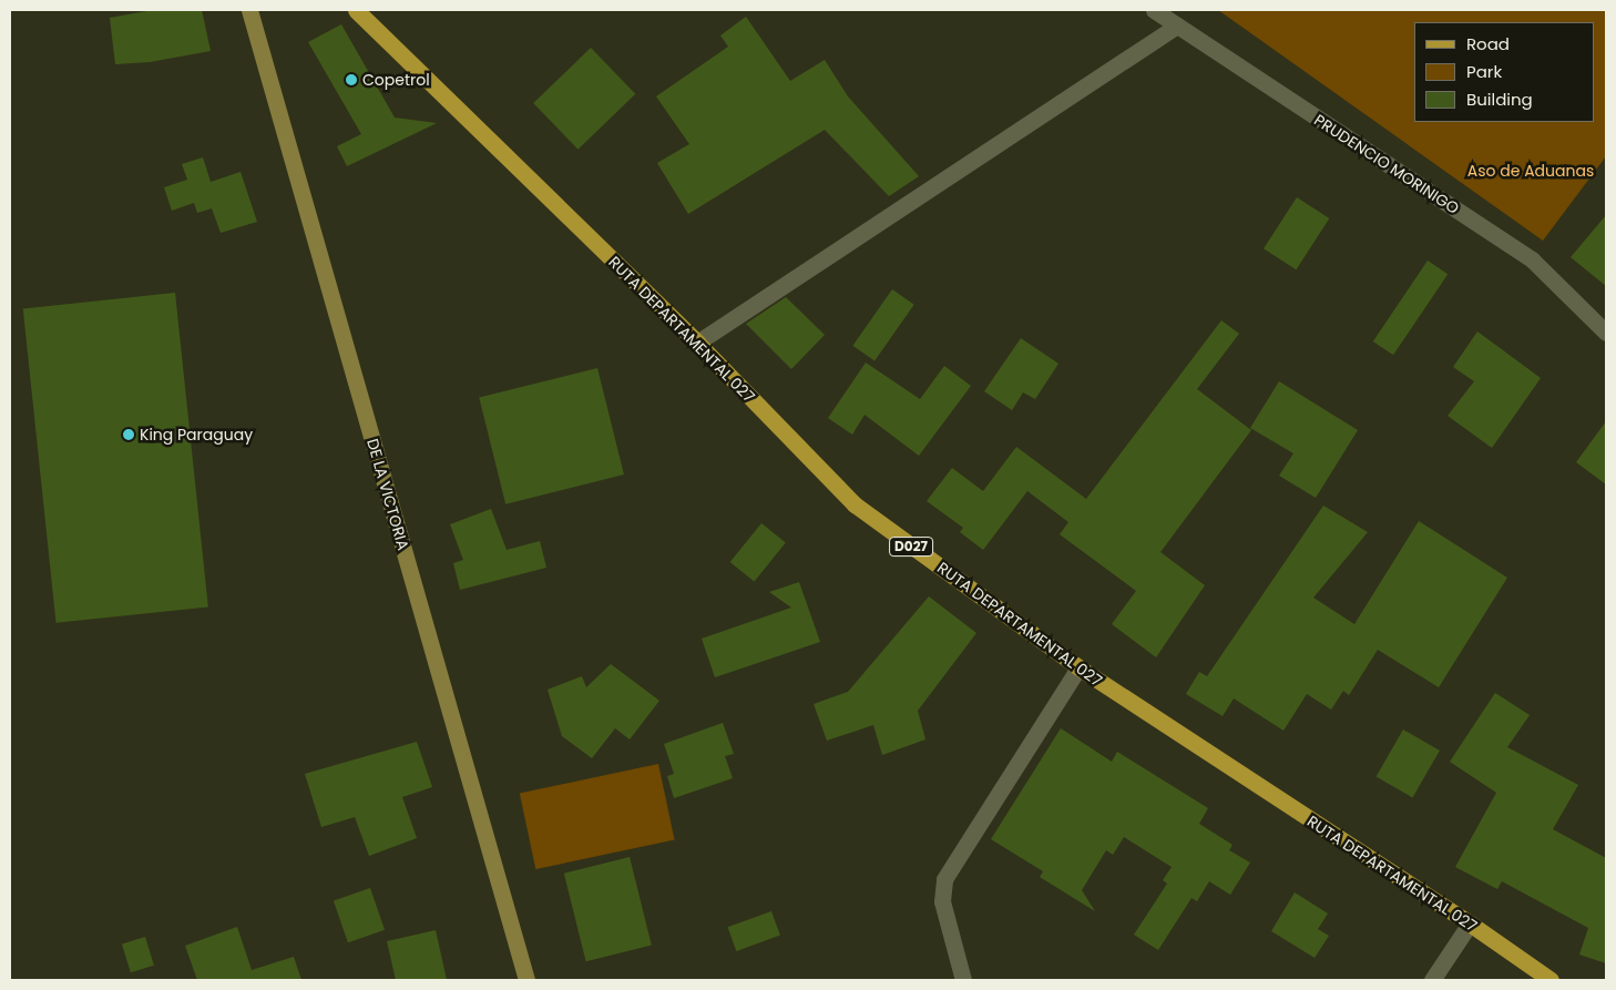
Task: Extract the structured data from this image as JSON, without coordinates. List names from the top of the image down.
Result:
{
  "streets": {
    "main road": ["RUTA DEPARTAMENTAL 027", "DE LA VICTORIA", "D027"],
    "street": ["PRUDENCIO MORINIGO"]
  },
  "parks": ["Aso de Aduanas"],
  "places": ["Copetrol", "King Paraguay"],
  "legend": ["Road", "Park", "Building"]
}
